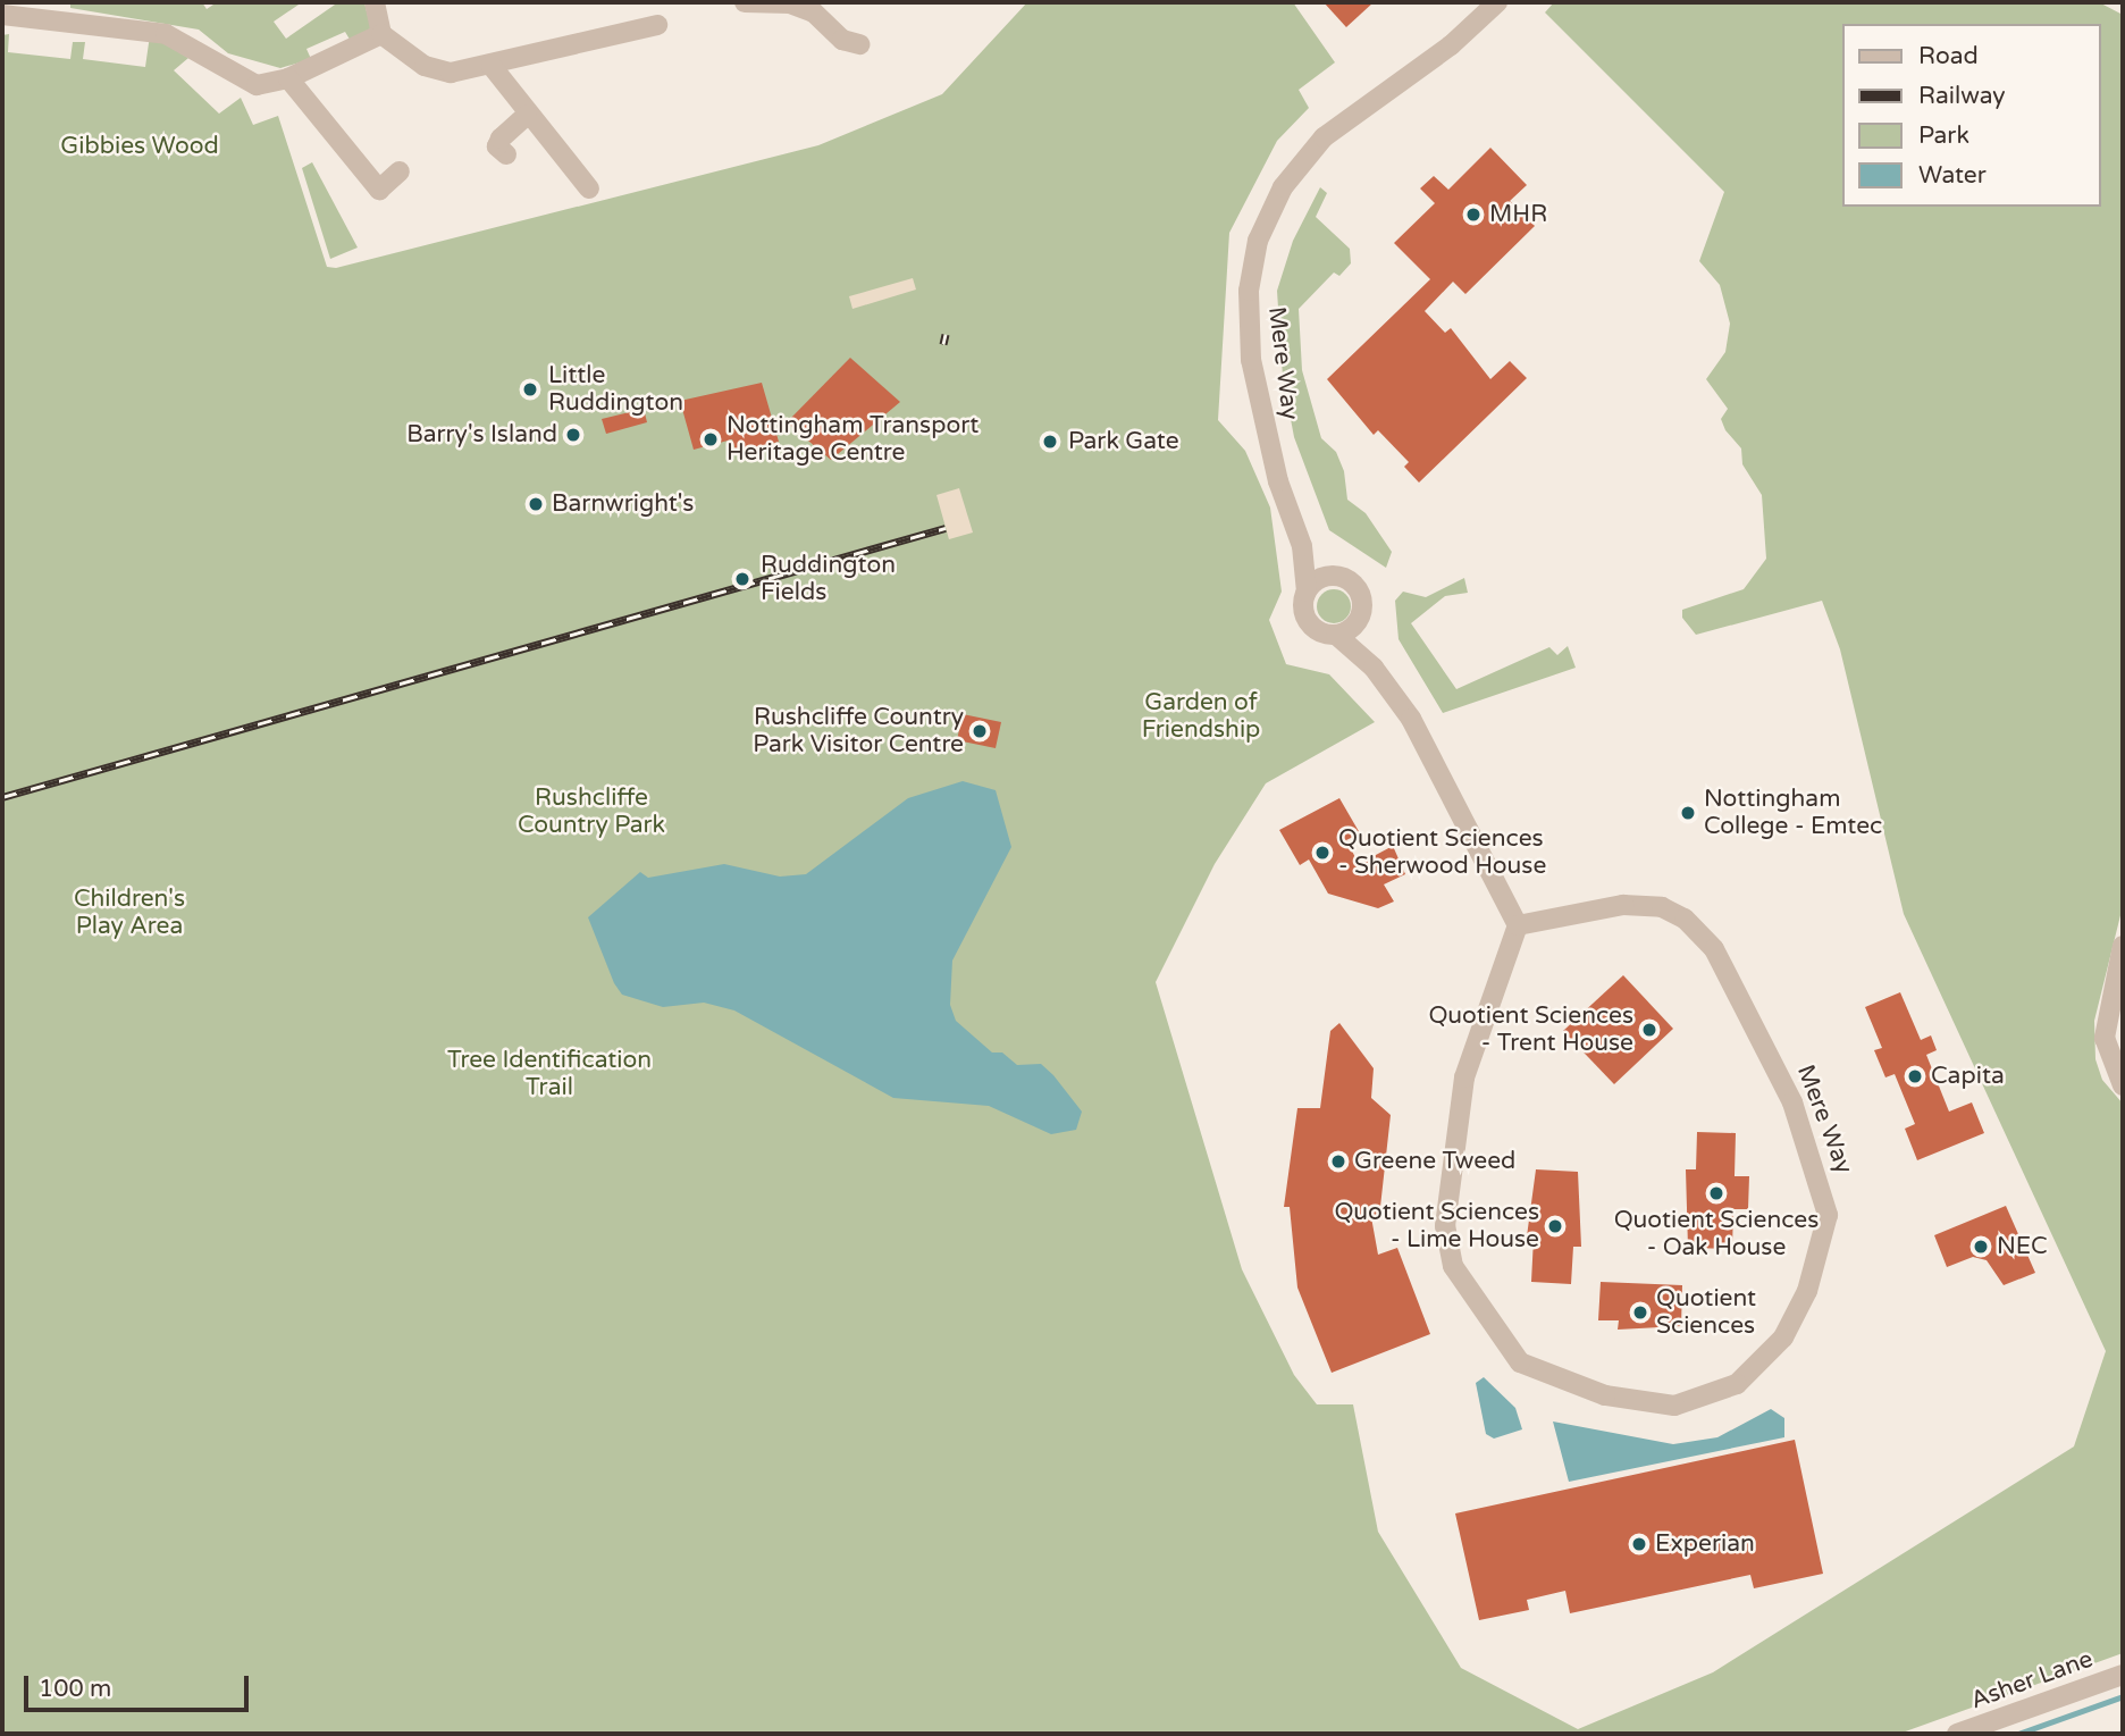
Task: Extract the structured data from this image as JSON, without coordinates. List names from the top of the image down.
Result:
{
  "streets": {
    "street": ["Mere Way", "Asher Lane"]
  },
  "parks": [
    "Gibbies Wood",
    "Garden of Friendship",
    "Rushcliffe Country Park",
    "Children's Play Area",
    "Tree Identification Trail"
  ],
  "places": [
    "MHR",
    "Little Ruddington",
    "Barry's Island",
    "Nottingham Transport Heritage Centre",
    "Park Gate",
    "Barnwright's",
    "Ruddington Fields",
    "Rushcliffe Country Park Visitor Centre",
    "Nottingham College - Emtec",
    "Quotient Sciences - Sherwood House",
    "Quotient Sciences - Trent House",
    "Capita",
    "Greene Tweed",
    "Quotient Sciences - Oak House",
    "Quotient Sciences - Lime House",
    "NEC",
    "Quotient Sciences",
    "Experian"
  ],
  "legend": [
    "Road",
    "Railway",
    "Park",
    "Water"
  ],
  "scale_bar": "100 m"
}
